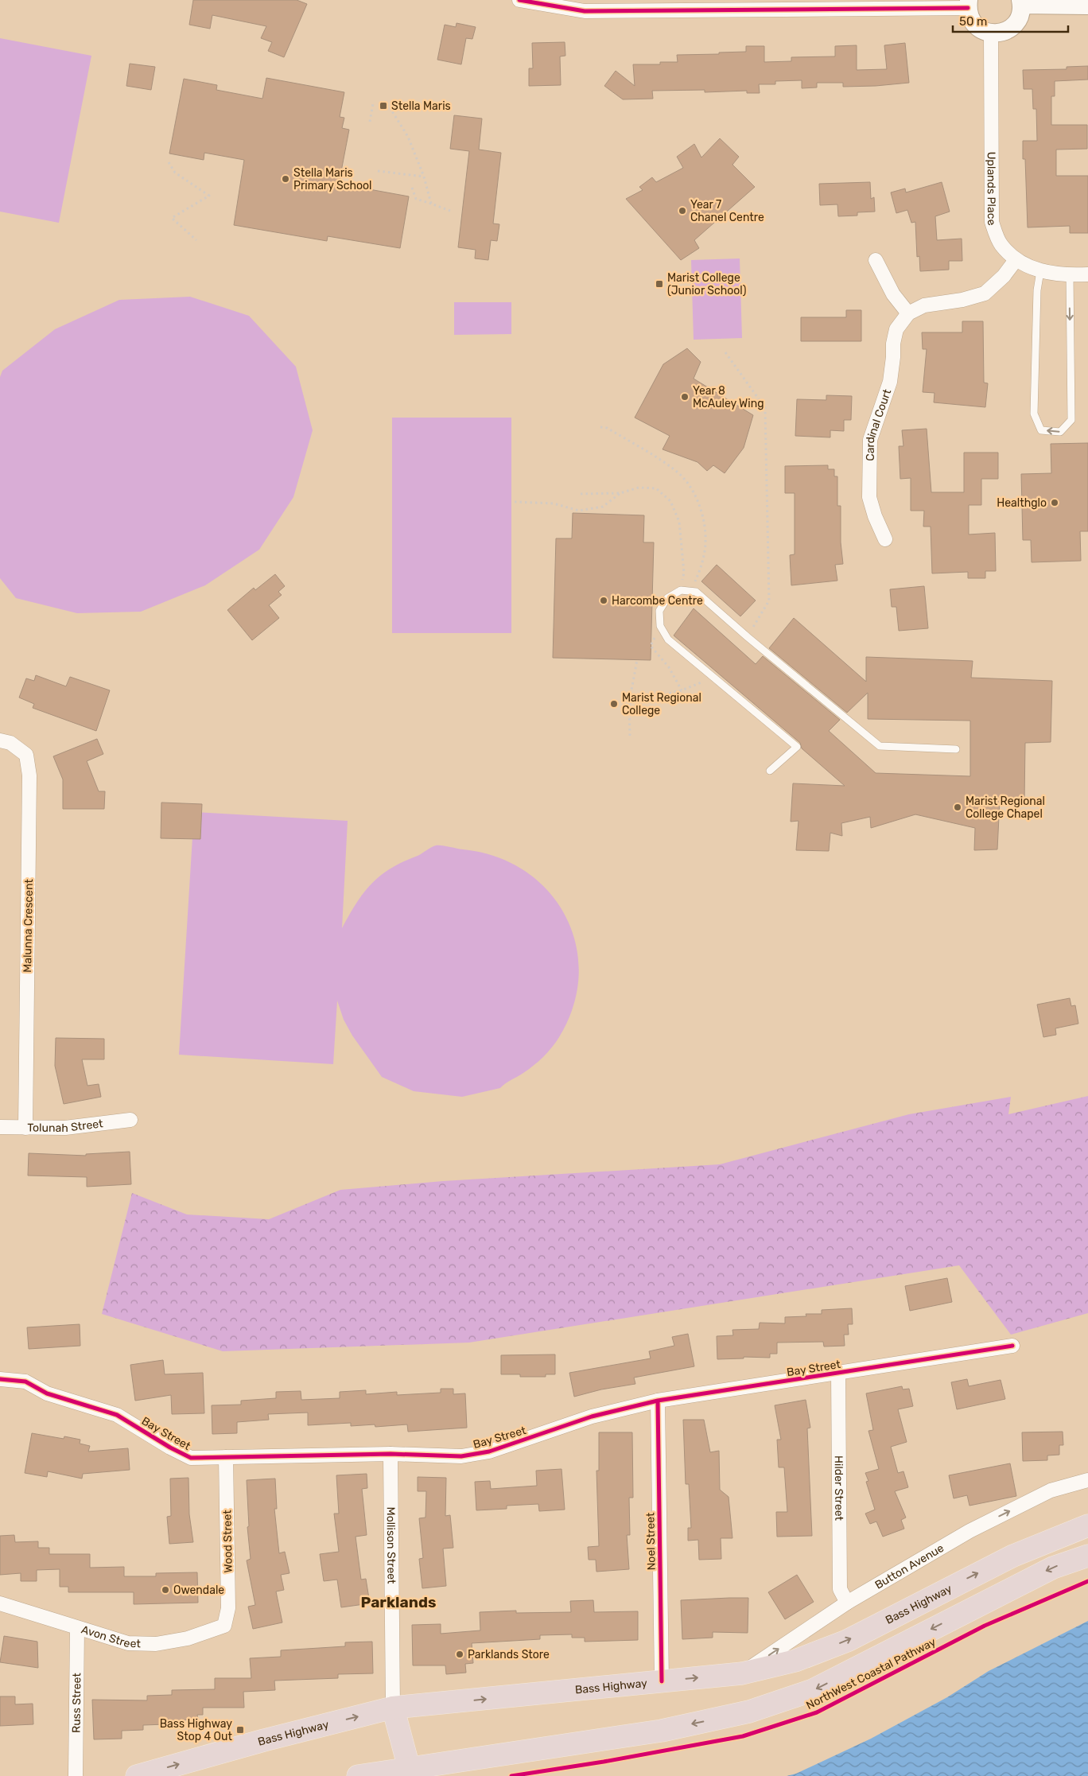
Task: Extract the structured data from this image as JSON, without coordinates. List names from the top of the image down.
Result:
{
  "streets": {
    "highway": ["Bass Highway"],
    "street": [
      "Uplands Place",
      "Cardinal Court",
      "Malunna Crescent",
      "Tolunah Street",
      "Bay Street",
      "Hilder Street",
      "Wood Street",
      "Noel Street",
      "Mollison Street",
      "Button Avenue",
      "Avon Street",
      "Russ Street"
    ],
    "cycle path": ["NorthWest Coastal Pathway"]
  },
  "crossings": [
    ["Uplands Place", "Cardinal Court"],
    ["Malunna Crescent", "Tolunah Street"],
    ["Bay Street", "Hilder Street"],
    ["Bay Street", "Wood Street"],
    ["Bay Street", "Noel Street"],
    ["Bay Street", "Mollison Street"],
    ["Hilder Street", "Button Avenue"],
    ["Wood Street", "Avon Street"],
    ["Noel Street", "Bass Highway"],
    ["Mollison Street", "Bass Highway"],
    ["Button Avenue", "Bass Highway"],
    ["Avon Street", "Russ Street"]
  ],
  "one_way": ["Button Avenue"],
  "districts": ["Parklands"],
  "places": {
    "transit": ["Stella Maris", "Marist College (Junior School)", "Bass Highway Stop 4 Out"],
    "other": [
      "Stella Maris Primary School",
      "Year 7 Chanel Centre",
      "Year 8 McAuley Wing",
      "Healthglo",
      "Harcombe Centre",
      "Marist Regional College",
      "Marist Regional College Chapel",
      "Owendale",
      "Parklands Store"
    ]
  },
  "scale_bar": "50 m"
}
